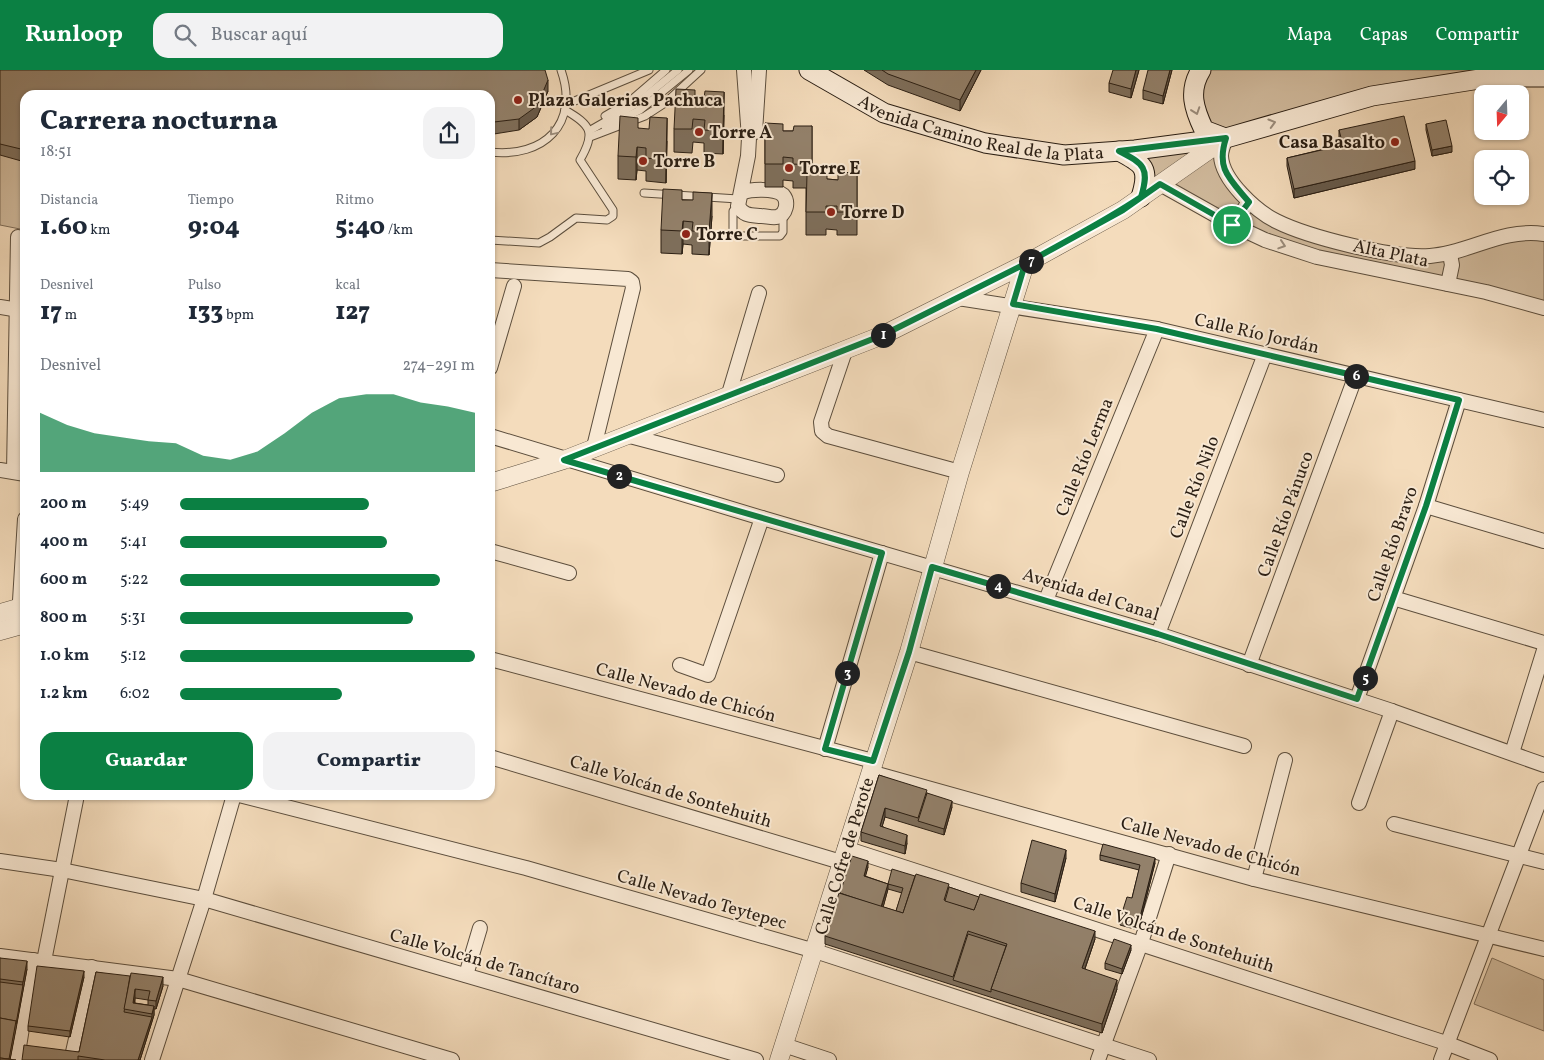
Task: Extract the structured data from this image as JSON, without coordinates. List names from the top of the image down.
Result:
{
  "streets": {
    "main road": ["Avenida Camino Real de la Plata"],
    "street": [
      "Alta Plata",
      "Calle Río Jordán",
      "Calle Río Lerma",
      "Calle Río Nilo",
      "Calle Río Pánuco",
      "Calle Río Bravo",
      "Avenida del Canal",
      "Calle Nevado de Chicón",
      "Calle Volcán de Sontehuith",
      "Calle Cofre de Perote",
      "Calle Nevado Teytepec",
      "Calle Volcán de Tancítaro"
    ]
  },
  "crossings": [
    ["Avenida Camino Real de la Plata", "Alta Plata"],
    ["Calle Río Jordán", "Calle Río Lerma"],
    ["Calle Río Jordán", "Calle Río Nilo"],
    ["Calle Río Jordán", "Calle Río Pánuco"],
    ["Calle Río Jordán", "Calle Río Bravo"],
    ["Calle Río Jordán", "Calle Cofre de Perote"],
    ["Calle Río Lerma", "Avenida del Canal"],
    ["Calle Río Nilo", "Avenida del Canal"],
    ["Calle Río Pánuco", "Avenida del Canal"],
    ["Calle Río Bravo", "Avenida del Canal"],
    ["Avenida del Canal", "Calle Cofre de Perote"],
    ["Calle Nevado de Chicón", "Calle Cofre de Perote"],
    ["Calle Volcán de Sontehuith", "Calle Cofre de Perote"],
    ["Calle Cofre de Perote", "Calle Nevado Teytepec"]
  ],
  "one_way": ["Avenida Camino Real de la Plata"],
  "places": [
    "Plaza Galerias Pachuca",
    "Torre A",
    "Casa Basalto",
    "Torre B",
    "Torre E",
    "Torre D",
    "Torre C"
  ],
  "north": "bottom",
  "page": {
    "header": "Runloop",
    "search": "Buscar aquí",
    "nav": ["Mapa", "Capas", "Compartir"],
    "heading": ["Carrera nocturna", "18:51"],
    "stats": [
      ["Distancia", "1.60 km"],
      ["Tiempo", "9:04"],
      ["Ritmo", "5:40 /km"],
      ["Desnivel", "17 m"],
      ["Pulso", "133 bpm"],
      ["kcal", "127"]
    ],
    "pins": [
      "7",
      "1",
      "6",
      "2",
      "4",
      "3",
      "5"
    ],
    "chart": ["Desnivel", "274–291 m"],
    "list": [
      {
        "name": "200 m",
        "note": "5:49"
      },
      {
        "name": "400 m",
        "note": "5:41"
      },
      {
        "name": "600 m",
        "note": "5:22"
      },
      {
        "name": "800 m",
        "note": "5:31"
      },
      {
        "name": "1.0 km",
        "note": "5:12"
      },
      {
        "name": "1.2 km",
        "note": "6:02"
      }
    ],
    "buttons": ["Guardar", "Compartir"]
  }
}
